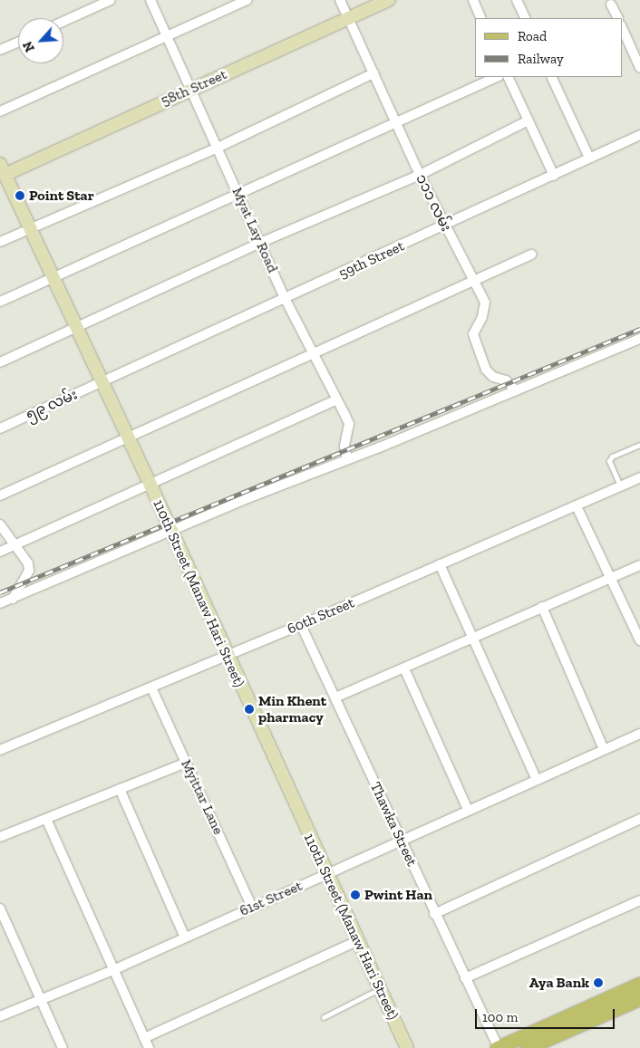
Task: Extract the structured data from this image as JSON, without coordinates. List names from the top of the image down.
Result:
{
  "streets": {
    "main road": ["58th Street", "110th Street (Manaw Hari Street)"],
    "street": [
      "၁၁၁ လမ်း",
      "Myat Lay Road",
      "59th Street",
      "၅၉ လမ်း",
      "60th Street",
      "Myittar Lane",
      "Thawka Street",
      "61st Street"
    ]
  },
  "crossings": [
    ["58th Street", "၁၁၁ လမ်း"],
    ["58th Street", "Myat Lay Road"],
    ["58th Street", "110th Street (Manaw Hari Street)"],
    ["၁၁၁ လမ်း", "59th Street"],
    ["Myat Lay Road", "59th Street"],
    ["59th Street", "၅၉ လမ်း"],
    ["59th Street", "110th Street (Manaw Hari Street)"],
    ["၅၉ လမ်း", "110th Street (Manaw Hari Street)"],
    ["110th Street (Manaw Hari Street)", "60th Street"],
    ["110th Street (Manaw Hari Street)", "61st Street"],
    ["60th Street", "Myittar Lane"],
    ["60th Street", "Thawka Street"],
    ["Myittar Lane", "61st Street"],
    ["Thawka Street", "61st Street"]
  ],
  "places": [
    "Point Star",
    "Min Khent pharmacy",
    "Pwint Han",
    "Aya Bank"
  ],
  "legend": ["Road", "Railway"],
  "scale_bar": "100 m",
  "north": "bottom left"
}
